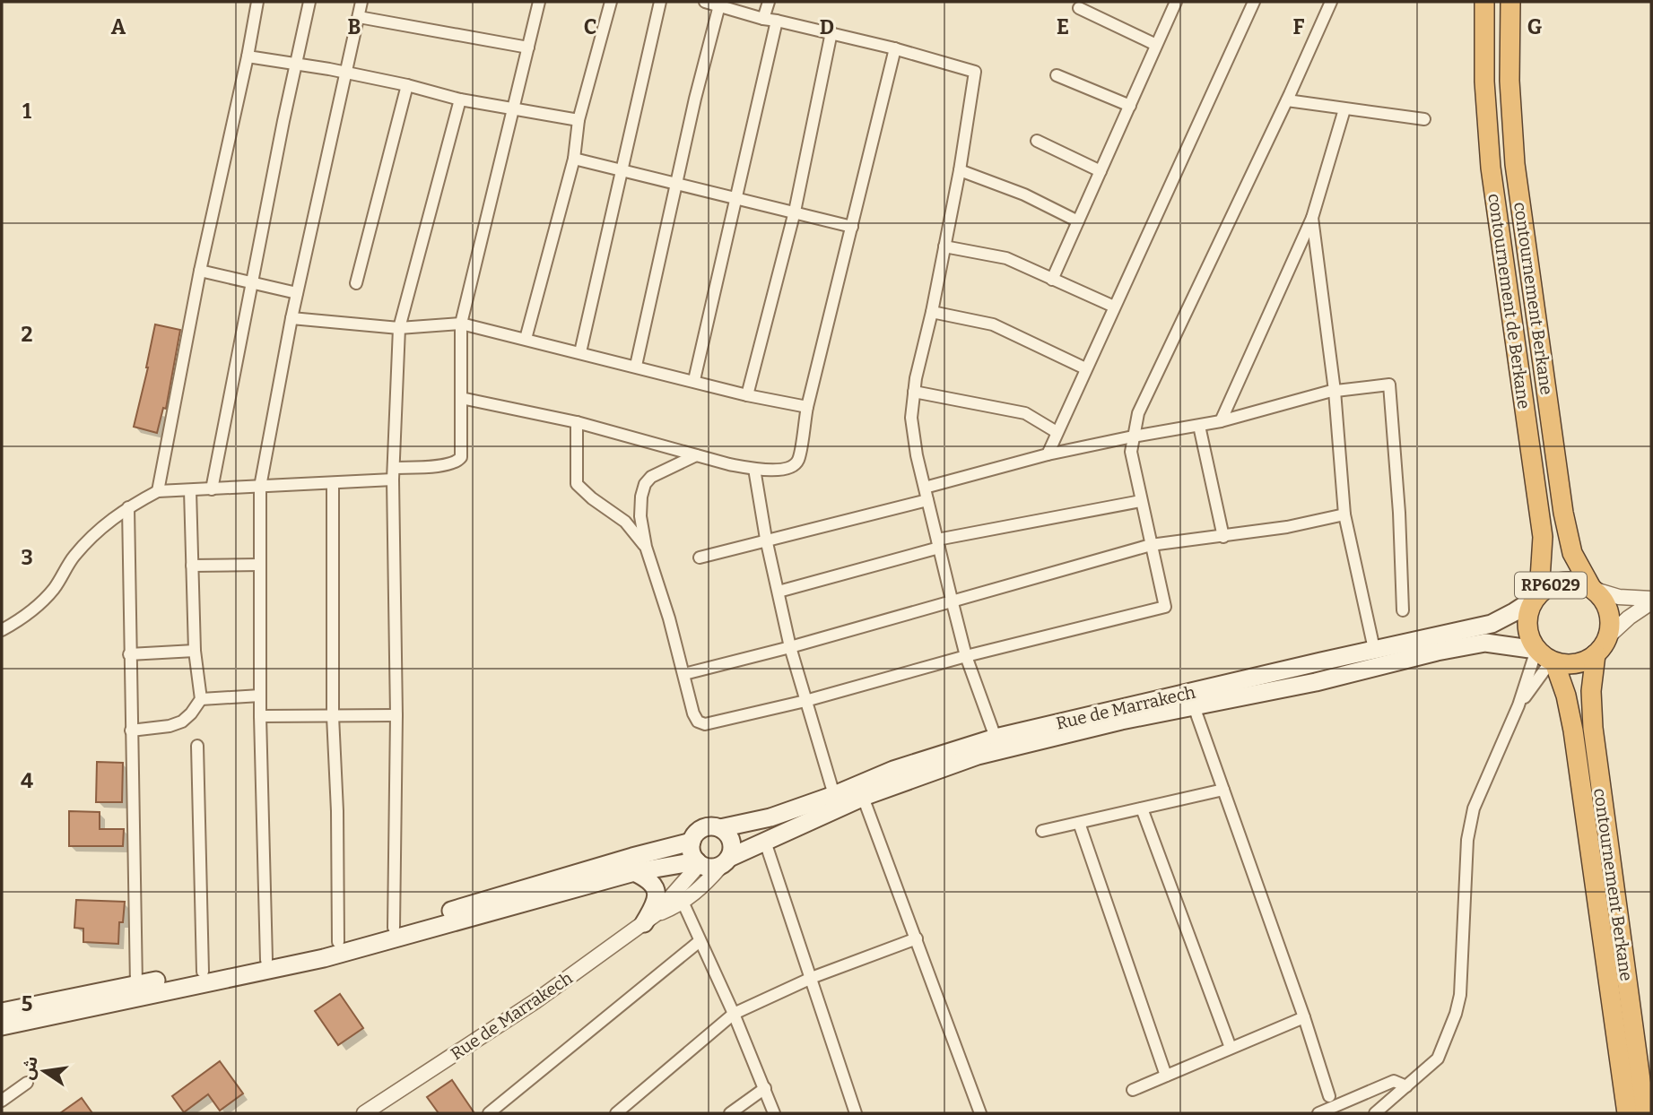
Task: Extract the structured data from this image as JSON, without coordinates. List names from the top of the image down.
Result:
{
  "streets": {
    "highway": ["contournement Berkane", "contournement de Berkane", "RP6029"],
    "main road": ["Rue de Marrakech"]
  },
  "crossings": [
    ["contournement Berkane", "contournement de Berkane"],
    ["contournement Berkane", "RP6029"],
    ["contournement Berkane", "Rue de Marrakech"],
    ["contournement de Berkane", "RP6029"],
    ["contournement de Berkane", "Rue de Marrakech"],
    ["RP6029", "Rue de Marrakech"]
  ],
  "north": "left",
  "grid": {
    "columns": [
      "A",
      "B",
      "C",
      "D",
      "E",
      "F",
      "G"
    ],
    "rows": [
      "1",
      "2",
      "3",
      "4",
      "5"
    ]
  }
}
